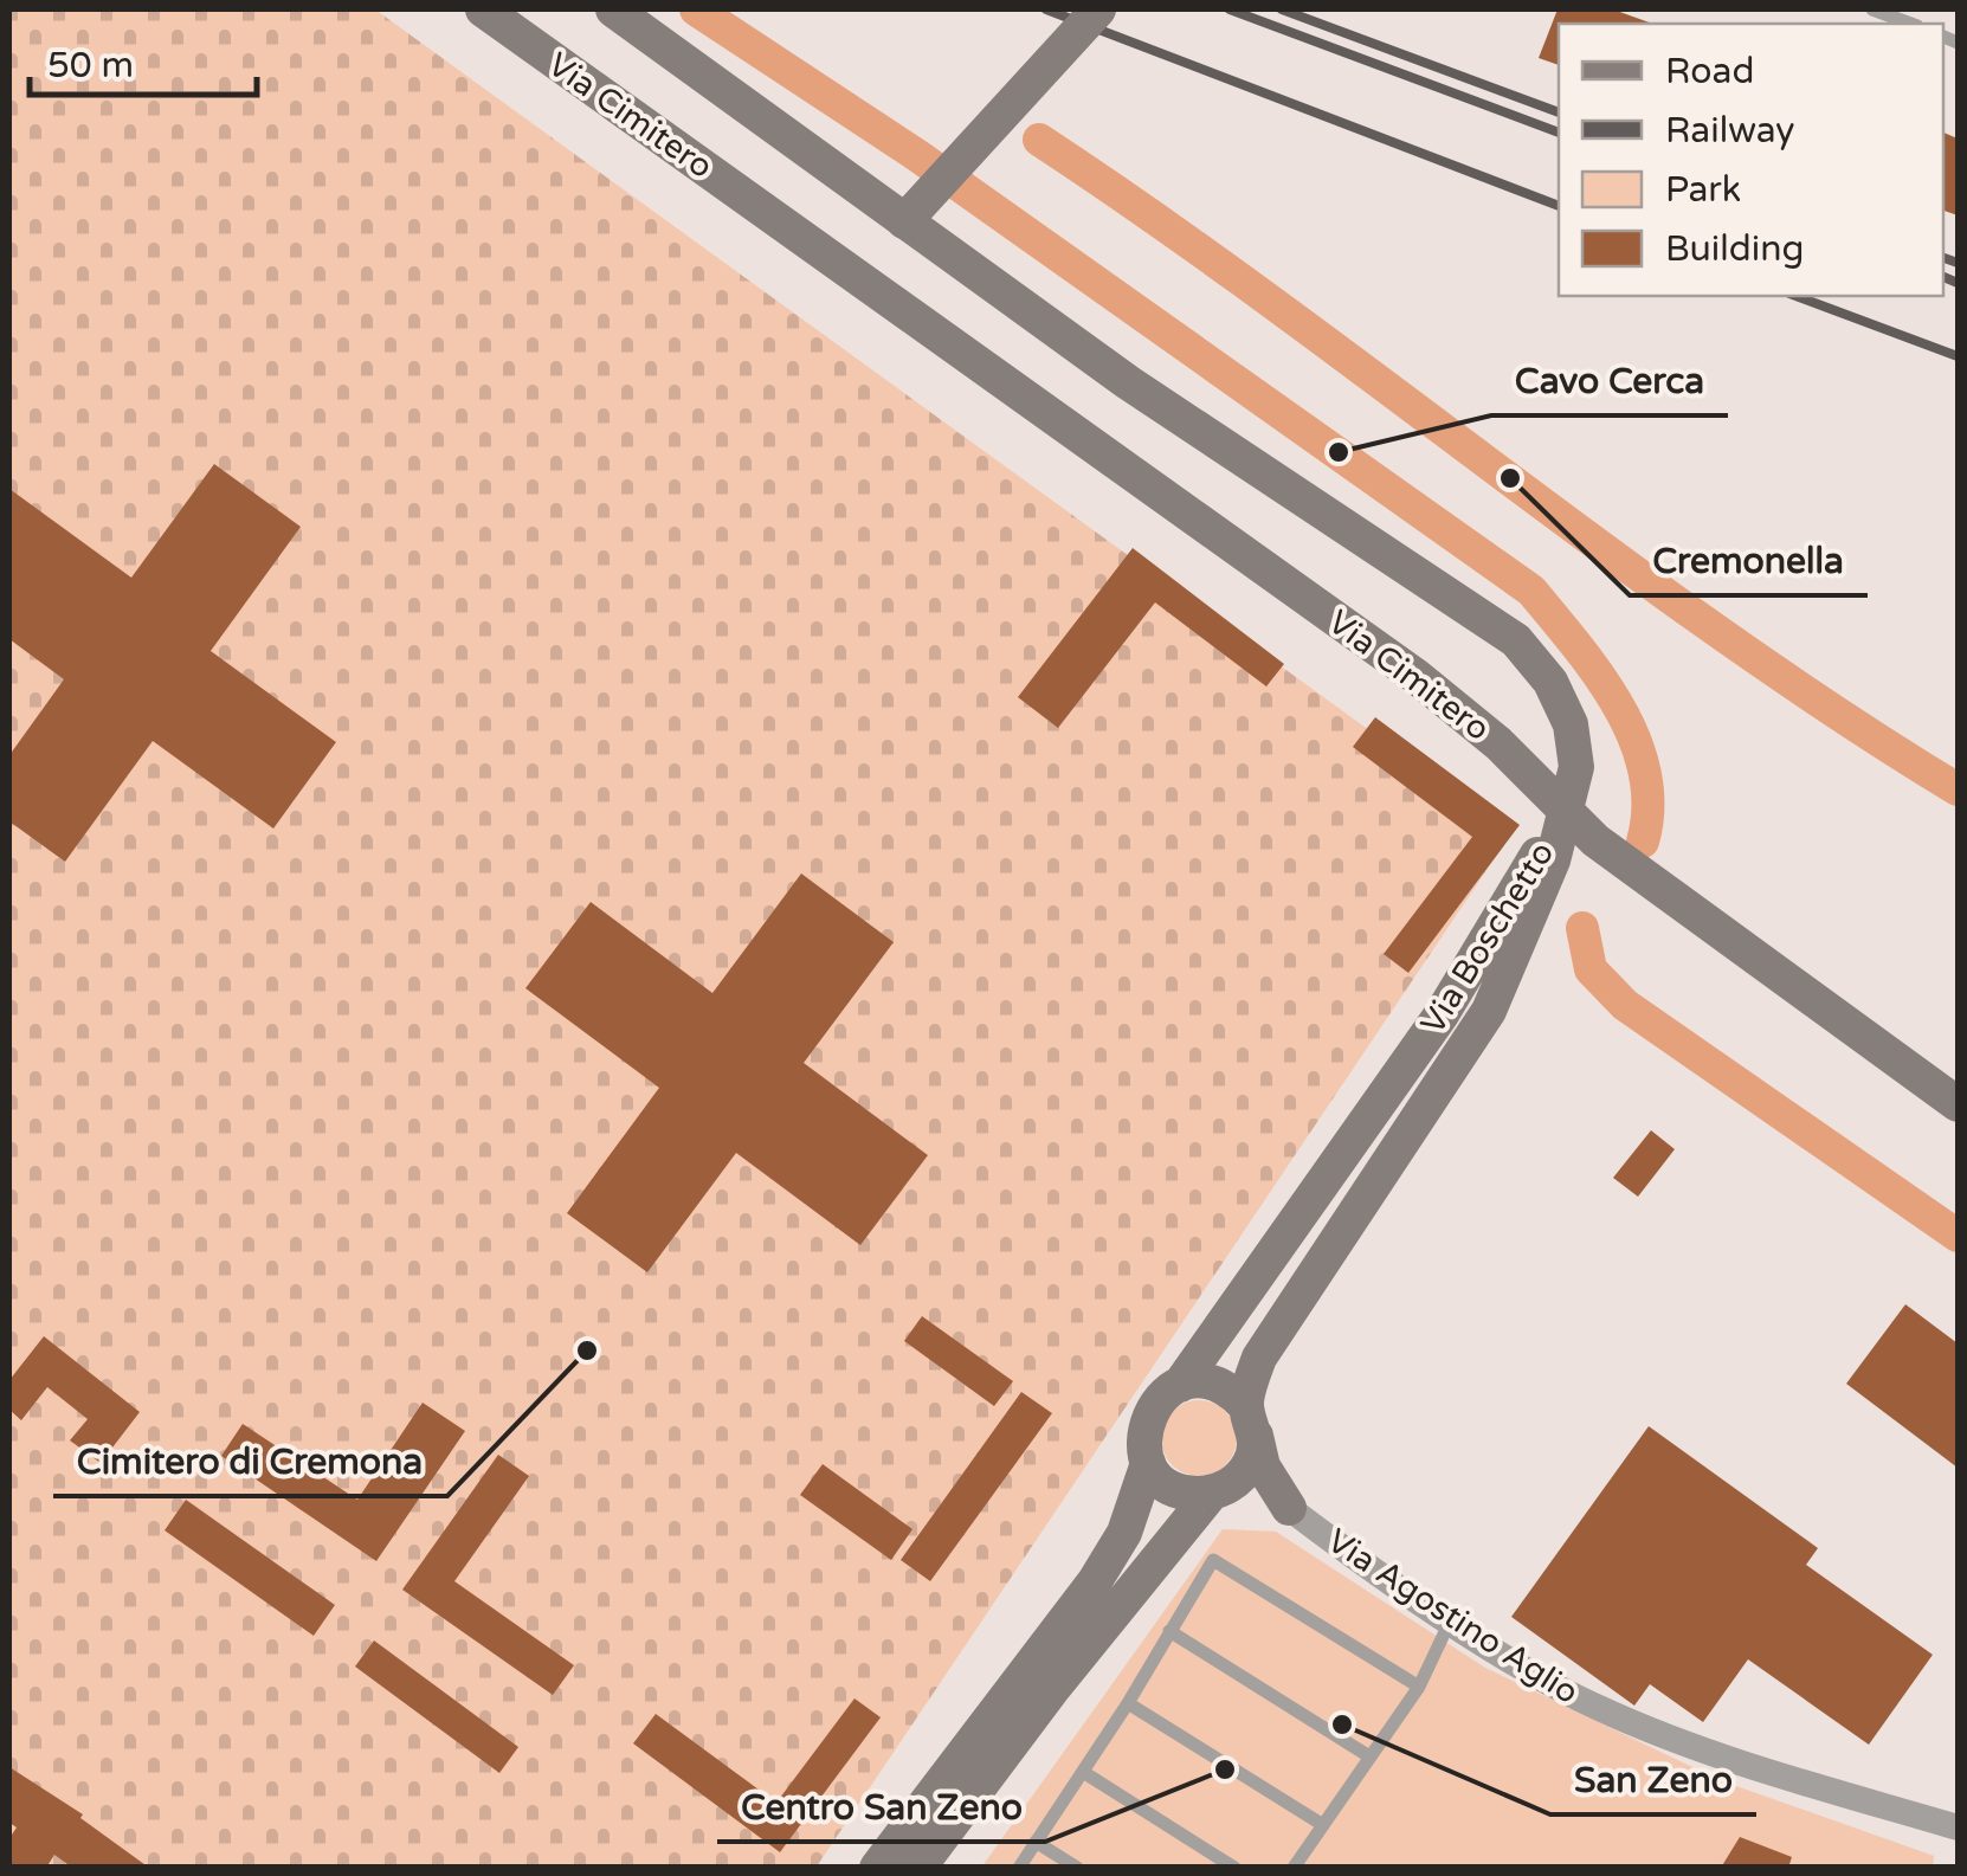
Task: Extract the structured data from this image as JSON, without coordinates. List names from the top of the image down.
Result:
{
  "streets": {
    "street": ["Via Cimitero", "Via Boschetto", "Via Agostino Aglio"]
  },
  "crossings": [
    ["Via Cimitero", "Via Boschetto"],
    ["Via Boschetto", "Via Agostino Aglio"]
  ],
  "places": [
    "Cavo Cerca",
    "Cremonella",
    "Cimitero di Cremona",
    "San Zeno",
    "Centro San Zeno"
  ],
  "legend": [
    "Road",
    "Railway",
    "Park",
    "Building"
  ],
  "scale_bar": "50 m"
}
